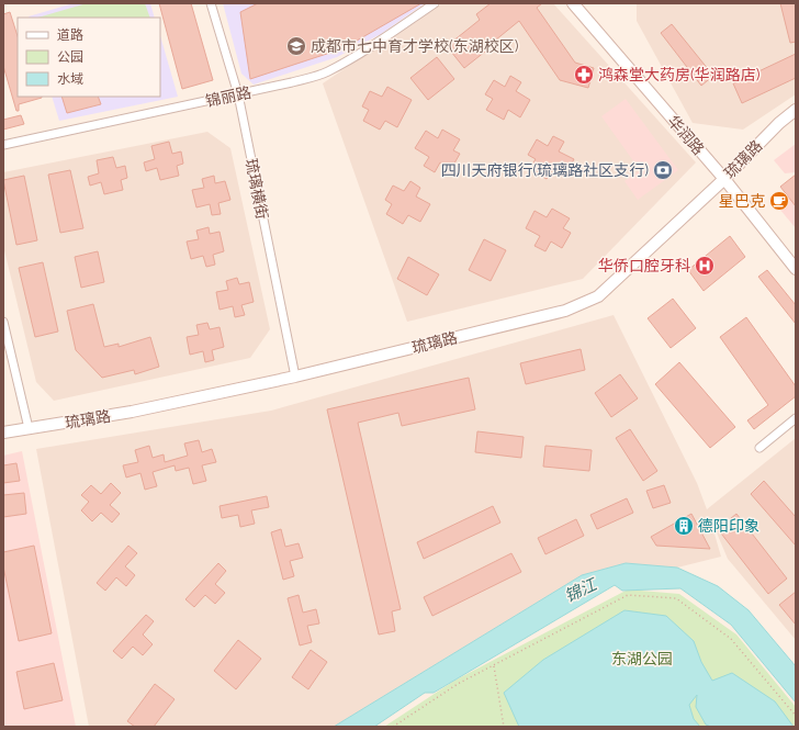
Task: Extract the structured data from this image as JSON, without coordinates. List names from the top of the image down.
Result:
{
  "streets": {
    "street": [
      "锦丽路",
      "华润路",
      "琉璃路",
      "琉璃横街"
    ]
  },
  "crossings": [
    ["锦丽路", "琉璃横街"],
    ["华润路", "琉璃路"],
    ["琉璃路", "琉璃横街"]
  ],
  "water": ["锦江"],
  "parks": ["东湖公园"],
  "places": {
    "school or university": ["成都市七中育才学校(东湖校区)"],
    "pharmacy": ["鸿森堂大药房(华润路店)"],
    "bank": ["四川天府银行(琉璃路社区支行)"],
    "cafe": ["星巴克"],
    "hospital": ["华侨口腔牙科"],
    "building": ["德阳印象"]
  },
  "legend": ["道路", "公园", "水域"]
}
